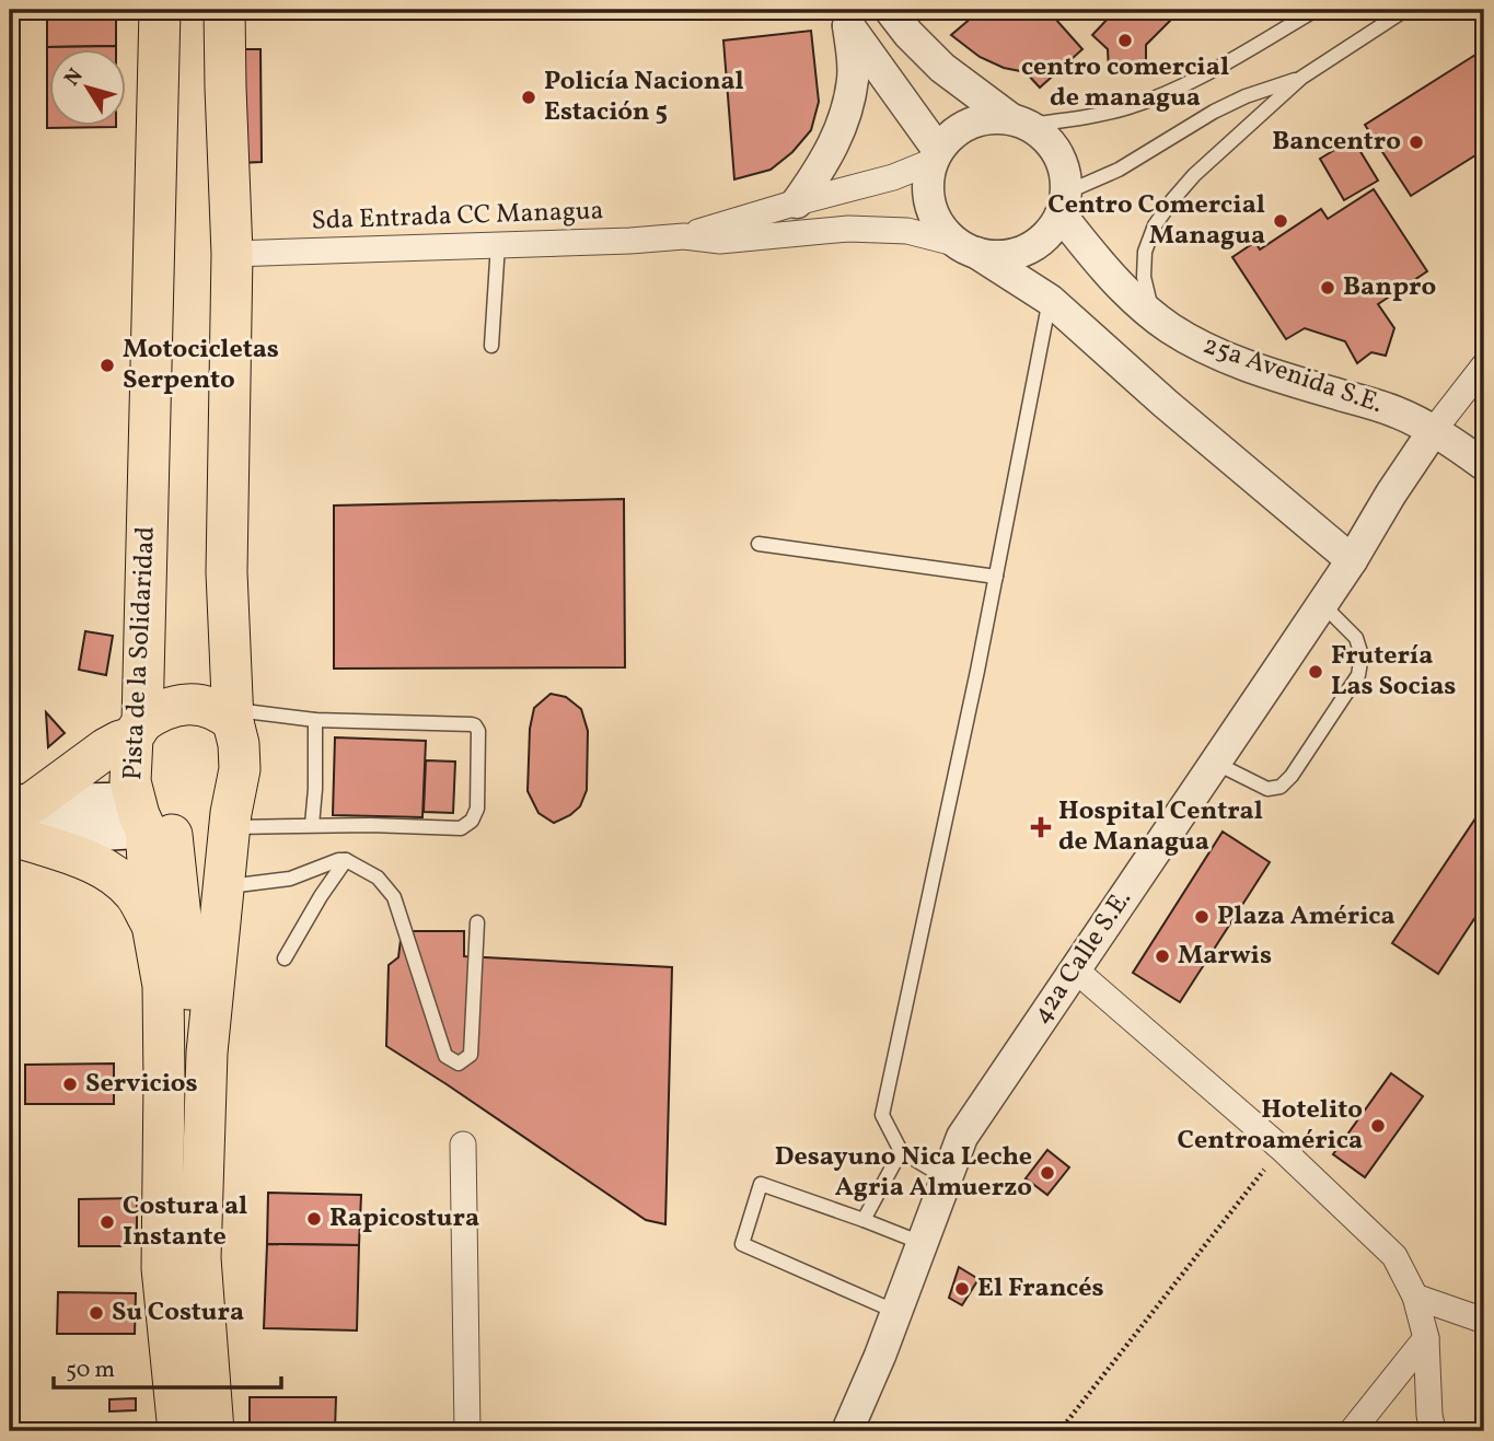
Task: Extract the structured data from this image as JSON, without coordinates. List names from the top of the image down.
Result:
{
  "streets": {
    "main road": ["Pista de la Solidaridad"],
    "street": ["Sda Entrada CC Managua", "25a Avenida S.E.", "42a Calle S.E."]
  },
  "crossings": [
    ["25a Avenida S.E.", "42a Calle S.E."]
  ],
  "places": {
    "other": [
      "centro comercial de managua",
      "Policía Nacional Estación 5",
      "Bancentro",
      "Centro Comercial Managua",
      "Banpro",
      "Motocicletas Serpento",
      "Frutería Las Socias",
      "Plaza América",
      "Marwis",
      "Servicios",
      "Hotelito Centroamérica",
      "Desayuno Nica Leche Agria Almuerzo",
      "Rapicostura",
      "Costura al Instante",
      "El Francés",
      "Su Costura"
    ],
    "health": ["Hospital Central de Managua"]
  },
  "scale_bar": "50 m",
  "north": "top left"
}
